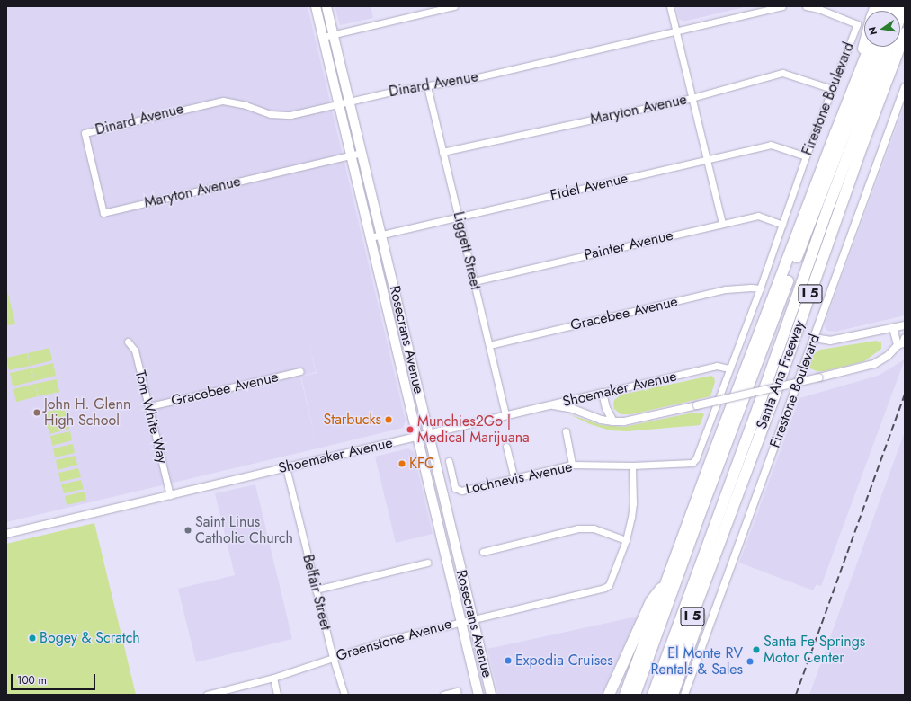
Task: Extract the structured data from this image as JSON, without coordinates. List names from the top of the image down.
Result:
{
  "streets": {
    "highway": ["I 5", "Santa Ana Freeway"],
    "main road": ["Rosecrans Avenue"],
    "street": [
      "Dinard Avenue",
      "Firestone Boulevard",
      "Maryton Avenue",
      "Fidel Avenue",
      "Painter Avenue",
      "Liggett Street",
      "Gracebee Avenue",
      "Shoemaker Avenue",
      "Tom White Way",
      "Lochnevis Avenue",
      "Belfair Street",
      "Greenstone Avenue"
    ]
  },
  "crossings": [
    ["Dinard Avenue", "Maryton Avenue"],
    ["Dinard Avenue", "Liggett Street"],
    ["Dinard Avenue", "Rosecrans Avenue"],
    ["Firestone Boulevard", "Maryton Avenue"],
    ["Firestone Boulevard", "Fidel Avenue"],
    ["Firestone Boulevard", "Painter Avenue"],
    ["Firestone Boulevard", "Gracebee Avenue"],
    ["Firestone Boulevard", "Shoemaker Avenue"],
    ["Firestone Boulevard", "Lochnevis Avenue"],
    ["Maryton Avenue", "Liggett Street"],
    ["Maryton Avenue", "Rosecrans Avenue"],
    ["Fidel Avenue", "Liggett Street"],
    ["Fidel Avenue", "Rosecrans Avenue"],
    ["Painter Avenue", "Liggett Street"],
    ["Liggett Street", "Gracebee Avenue"],
    ["Liggett Street", "Shoemaker Avenue"],
    ["Gracebee Avenue", "Tom White Way"],
    ["Rosecrans Avenue", "Shoemaker Avenue"],
    ["Rosecrans Avenue", "Greenstone Avenue"],
    ["Shoemaker Avenue", "Tom White Way"],
    ["Shoemaker Avenue", "Belfair Street"],
    ["Belfair Street", "Greenstone Avenue"]
  ],
  "places": [
    "John H. Glenn High School",
    "Starbucks",
    "Munchies2Go | Medical Marijuana",
    "KFC",
    "Saint Linus Catholic Church",
    "Bogey & Scratch",
    "Santa Fe Springs Motor Center",
    "Expedia Cruises",
    "El Monte RV Rentals & Sales"
  ],
  "scale_bar": "100 m",
  "north": "left"
}
